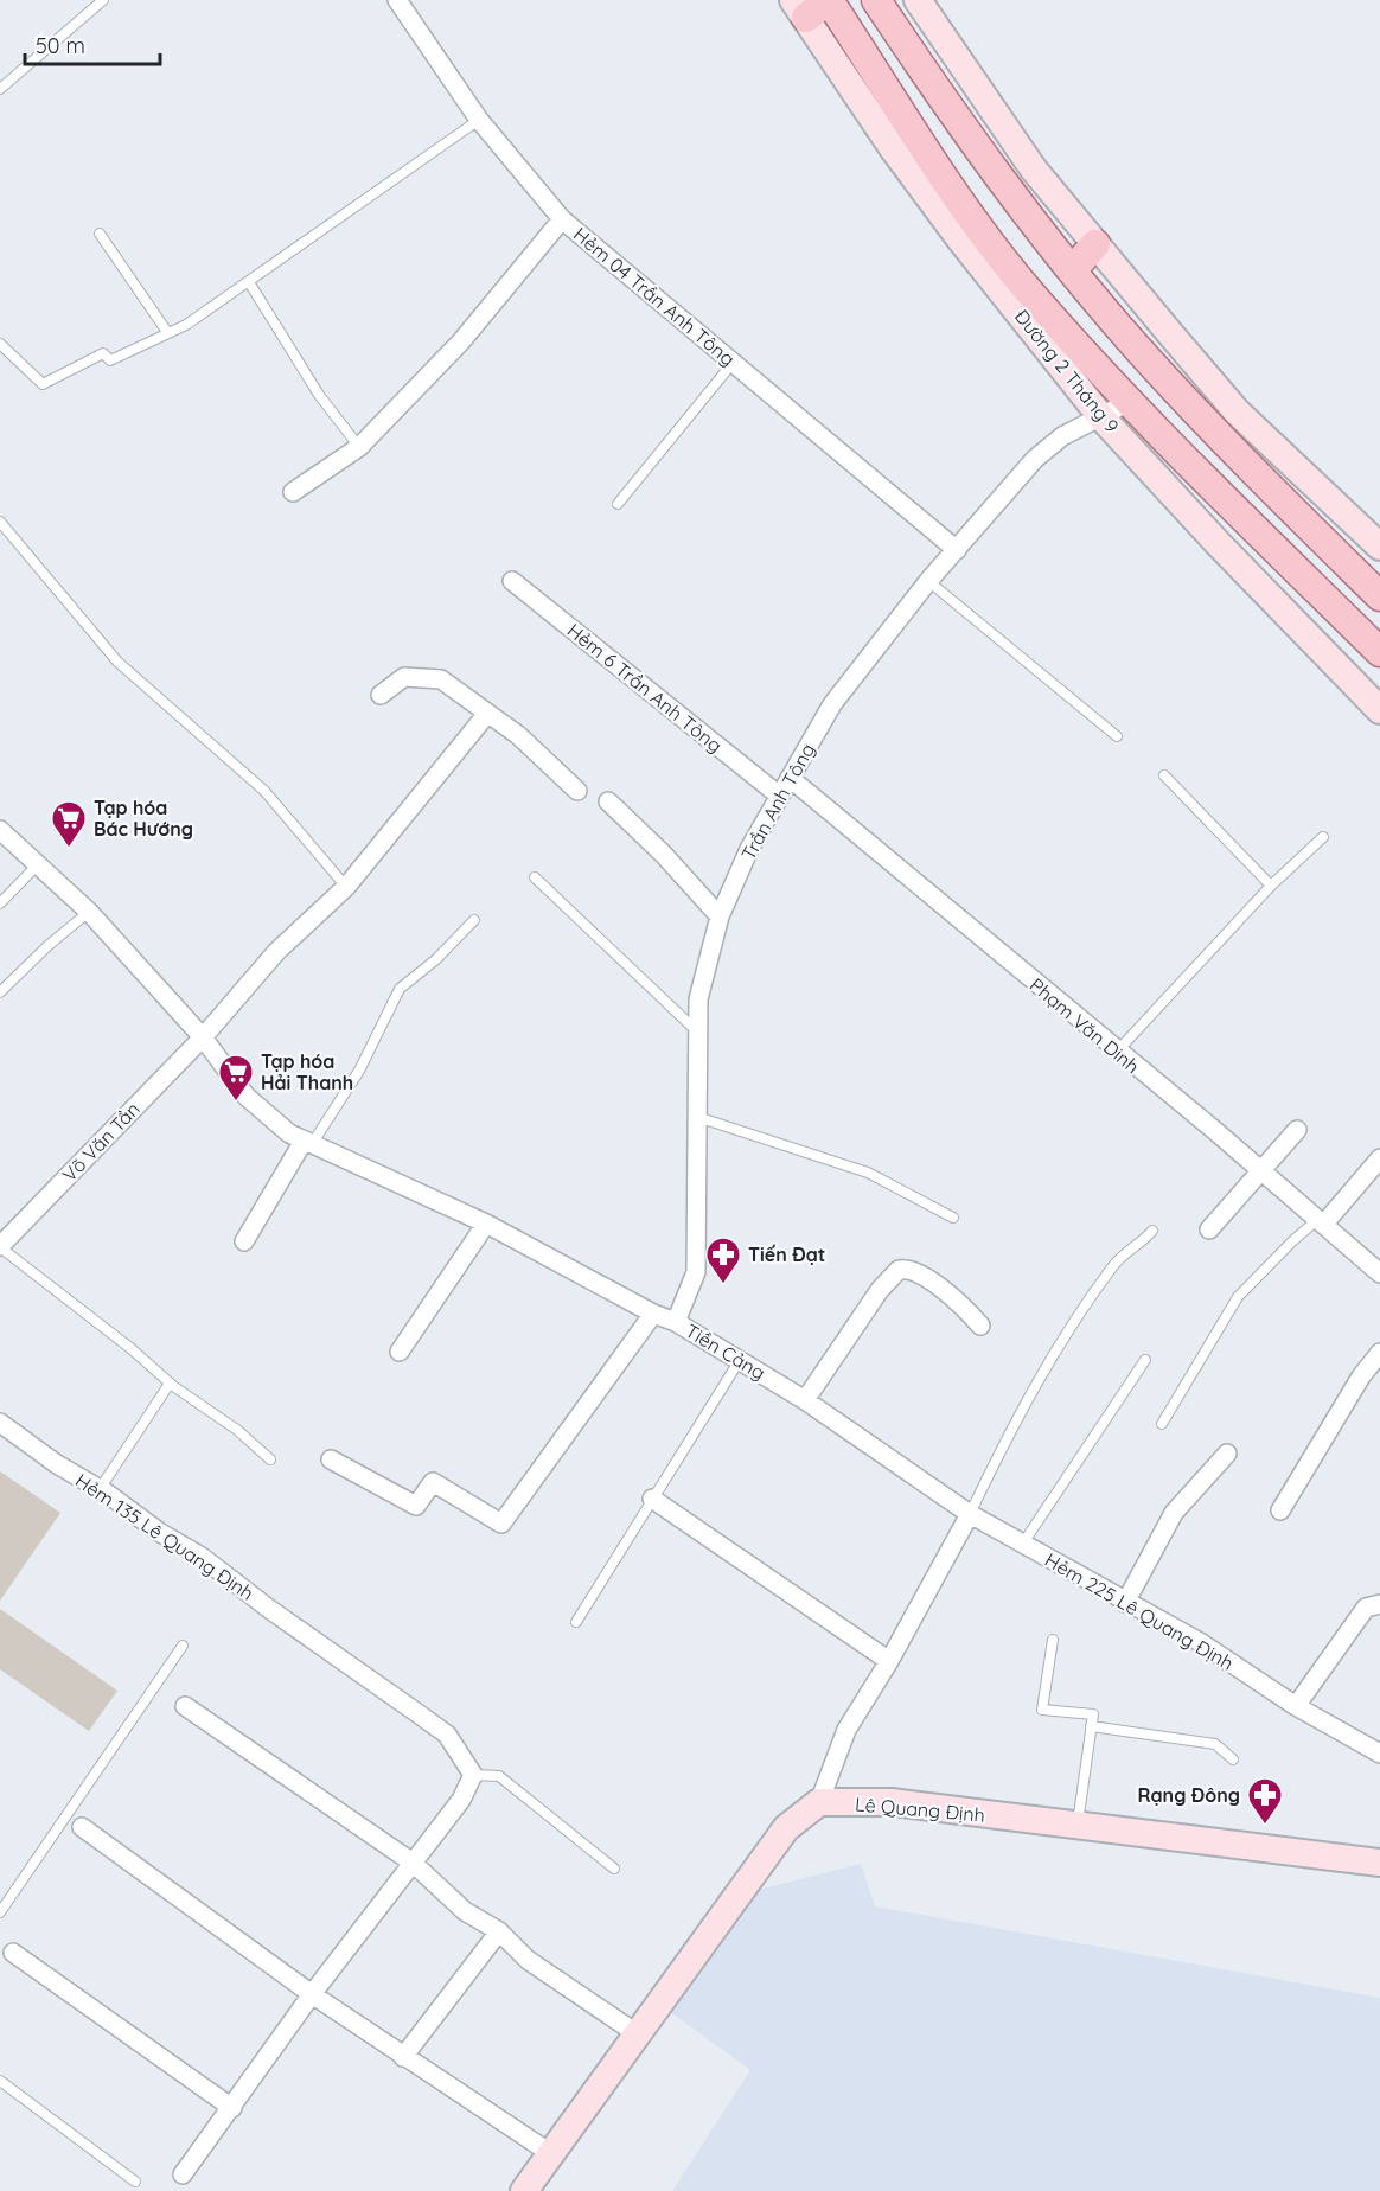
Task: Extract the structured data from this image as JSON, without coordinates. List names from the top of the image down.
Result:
{
  "streets": {
    "main road": ["Đường 2 Tháng 9", "Lê Quang Định"],
    "street": [
      "Hẻm 04 Trần Anh Tông",
      "Hẻm 6 Trần Anh Tông",
      "Trần Anh Tông",
      "Phạm Văn Dinh",
      "Võ Văn Tần",
      "Tiền Cảng",
      "Hẻm 135 Lê Quang Định",
      "Hẻm 225 Lê Quang Định"
    ]
  },
  "crossings": [
    ["Hẻm 04 Trần Anh Tông", "Trần Anh Tông"],
    ["Đường 2 Tháng 9", "Trần Anh Tông"],
    ["Hẻm 6 Trần Anh Tông", "Trần Anh Tông"],
    ["Trần Anh Tông", "Phạm Văn Dinh"],
    ["Trần Anh Tông", "Tiền Cảng"],
    ["Võ Văn Tần", "Tiền Cảng"],
    ["Tiền Cảng", "Hẻm 225 Lê Quang Định"]
  ],
  "places": {
    "supermarket": ["Tạp hóa Bác Hướng", "Tạp hóa Hải Thanh"],
    "pharmacy": ["Tiến Đạt", "Rạng Đông"]
  },
  "scale_bar": "50 m"
}
